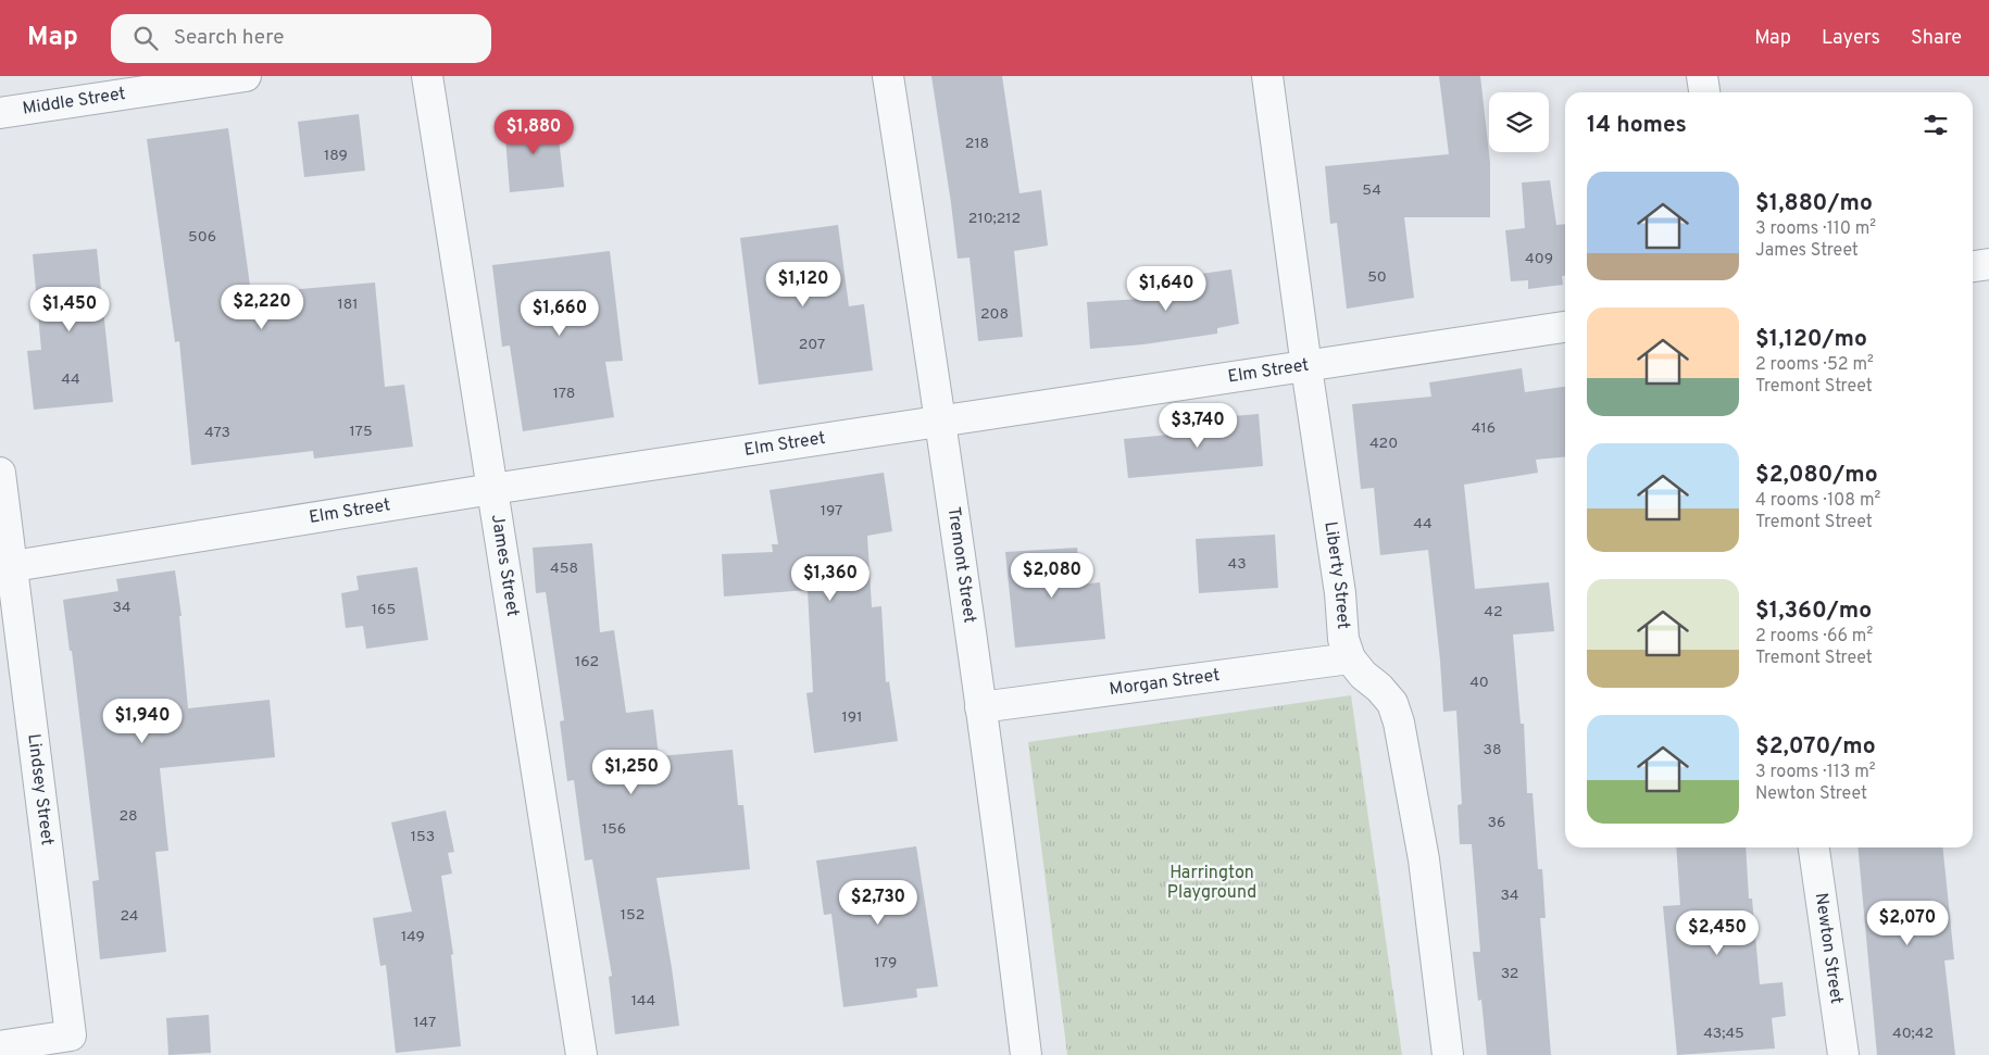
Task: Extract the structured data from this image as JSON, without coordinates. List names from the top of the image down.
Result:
{
  "streets": {
    "street": [
      "Middle Street",
      "Elm Street",
      "James Street",
      "Tremont Street",
      "Liberty Street",
      "Morgan Street",
      "Lindsey Street",
      "Newton Street"
    ]
  },
  "crossings": [
    ["Elm Street", "James Street"],
    ["Elm Street", "Tremont Street"],
    ["Elm Street", "Liberty Street"],
    ["Elm Street", "Lindsey Street"],
    ["Tremont Street", "Morgan Street"],
    ["Liberty Street", "Morgan Street"]
  ],
  "parks": ["Harrington Playground"],
  "house_numbers": [
    "218",
    "189",
    "54",
    "210;212",
    "506",
    "409",
    "50",
    "181",
    "208",
    "207",
    "44",
    "178",
    "416",
    "175",
    "473",
    "420",
    "197",
    "44",
    "43",
    "458",
    "34",
    "165",
    "42",
    "162",
    "40",
    "191",
    "38",
    "28",
    "36",
    "156",
    "153",
    "34",
    "152",
    "24",
    "149",
    "179",
    "32",
    "144",
    "147",
    "43;45",
    "40;42"
  ],
  "page": {
    "header": "Map",
    "search": "Search here",
    "nav": ["Map", "Layers", "Share"],
    "heading": "14 homes",
    "price": [
      "$1,880",
      "$1,120",
      "$1,640",
      "$2,220",
      "$1,450",
      "$1,660",
      "$3,740",
      "$2,080",
      "$1,360",
      "$1,940",
      "$1,250",
      "$2,730",
      "$2,070",
      "$2,450"
    ],
    "list": [
      {
        "name": "$1,880/mo",
        "note": "3 rooms · 110 m² · James Street"
      },
      {
        "name": "$1,120/mo",
        "note": "2 rooms · 52 m² · Tremont Street"
      },
      {
        "name": "$2,080/mo",
        "note": "4 rooms · 108 m² · Tremont Street"
      },
      {
        "name": "$1,360/mo",
        "note": "2 rooms · 66 m² · Tremont Street"
      },
      {
        "name": "$2,070/mo",
        "note": "3 rooms · 113 m² · Newton Street"
      }
    ]
  }
}
